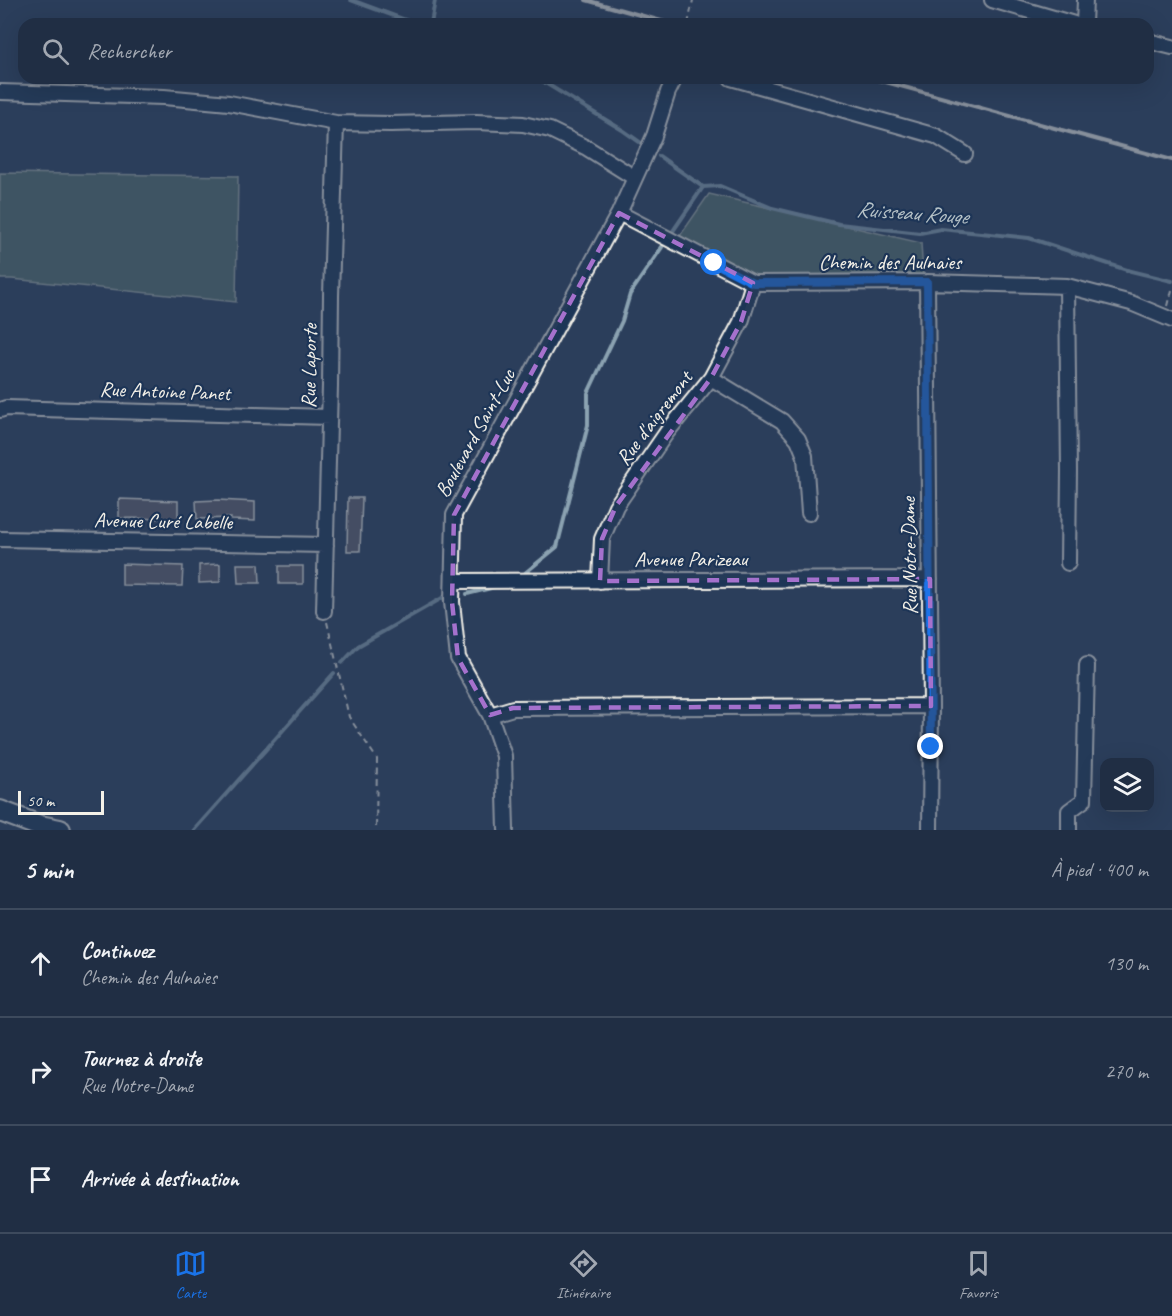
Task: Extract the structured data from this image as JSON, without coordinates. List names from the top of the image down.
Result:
{
  "streets": {
    "street": [
      "Chemin des Aulnaies",
      "Rue Laporte",
      "Rue Antoine Panet",
      "Rue d'aigremont",
      "Boulevard Saint-Luc",
      "Avenue Curé Labelle",
      "Rue Notre-Dame",
      "Avenue Parizeau"
    ]
  },
  "crossings": [
    ["Chemin des Aulnaies", "Rue d'aigremont"],
    ["Chemin des Aulnaies", "Boulevard Saint-Luc"],
    ["Chemin des Aulnaies", "Rue Notre-Dame"],
    ["Rue Laporte", "Rue Antoine Panet"],
    ["Rue Laporte", "Avenue Curé Labelle"],
    ["Rue d'aigremont", "Avenue Parizeau"],
    ["Boulevard Saint-Luc", "Avenue Parizeau"],
    ["Rue Notre-Dame", "Avenue Parizeau"]
  ],
  "water": ["Ruisseau Rouge"],
  "scale_bar": "50 m",
  "page": {
    "search": "Rechercher",
    "scale": "50 m",
    "heading": ["5 min", "À pied · 400 m"],
    "list": [
      ["Continuez", "Chemin des Aulnaies", "130 m"],
      ["Tournez à droite", "Rue Notre-Dame", "270 m"],
      "Arrivée à destination"
    ],
    "nav": ["Carte", "Itinéraire", "Favoris"]
  }
}
